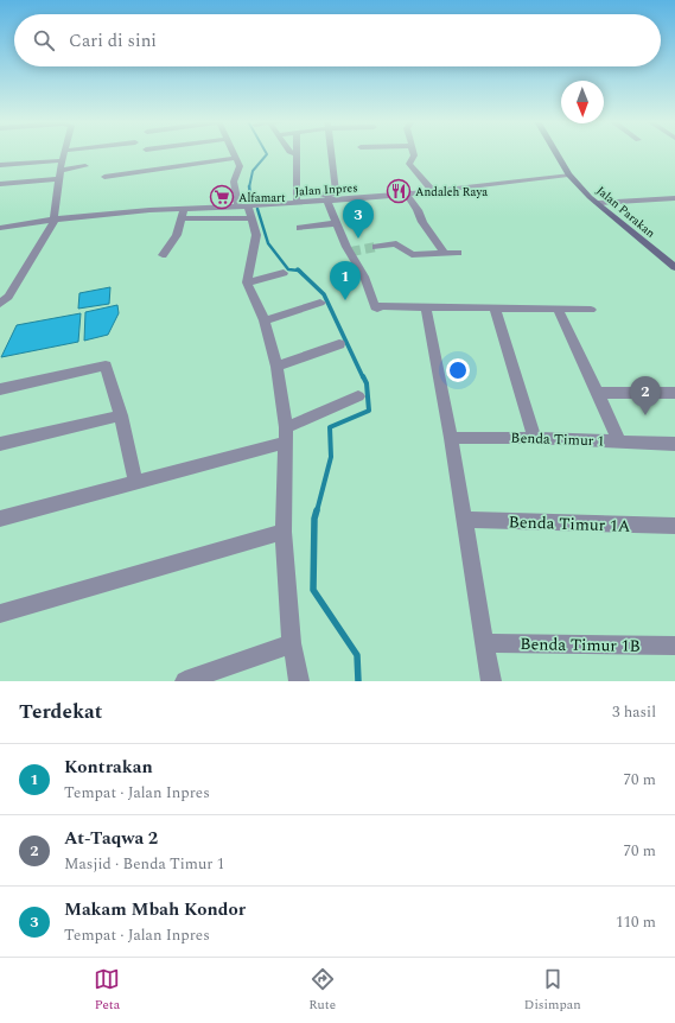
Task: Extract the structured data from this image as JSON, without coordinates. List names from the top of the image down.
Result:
{
  "streets": {
    "street": [
      "Jalan Inpres",
      "Jalan Parakan",
      "Benda Timur 1",
      "Benda Timur 1A",
      "Benda Timur 1B"
    ]
  },
  "crossings": [
    ["Jalan Inpres", "Jalan Parakan"]
  ],
  "places": {
    "restaurant": ["Andaleh Raya"],
    "supermarket": ["Alfamart"]
  },
  "north": "bottom",
  "page": {
    "search": "Cari di sini",
    "pins": ["3", "1", "2"],
    "heading": ["Terdekat", "3 hasil"],
    "list": [
      {
        "mark": "1",
        "name": "Kontrakan",
        "note": "Tempat · Jalan Inpres",
        "value": "70 m"
      },
      {
        "mark": "2",
        "name": "At-Taqwa 2",
        "note": "Masjid · Benda Timur 1",
        "value": "70 m"
      },
      {
        "mark": "3",
        "name": "Makam Mbah Kondor",
        "note": "Tempat · Jalan Inpres",
        "value": "110 m"
      }
    ],
    "nav": ["Peta", "Rute", "Disimpan"]
  }
}
